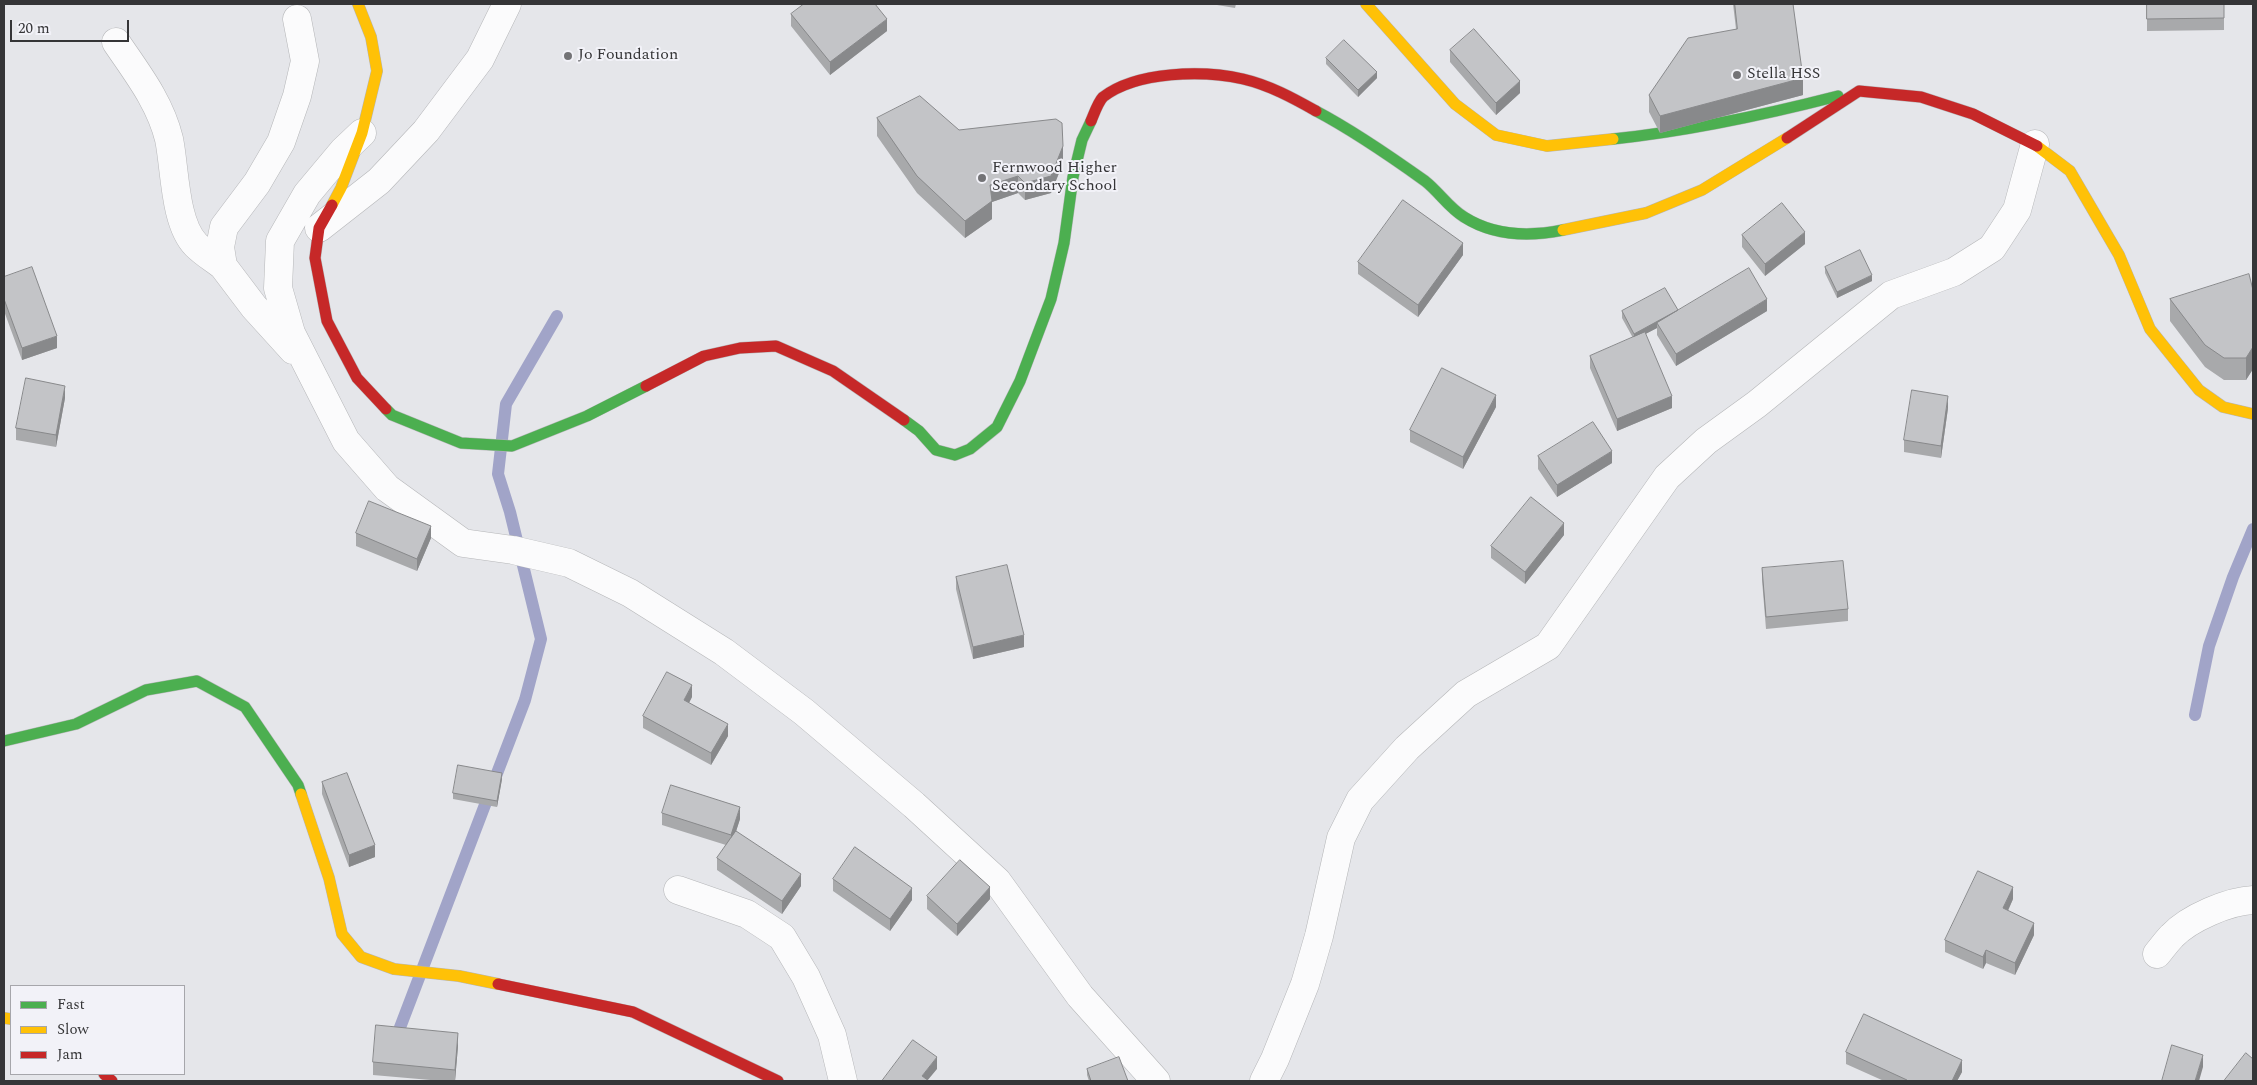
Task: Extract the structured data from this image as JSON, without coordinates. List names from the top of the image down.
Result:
{
  "places": ["Jo Foundation", "Stella HSS", "Fernwood Higher Secondary School"],
  "legend": ["Fast", "Slow", "Jam"],
  "scale_bar": "20 m"
}
